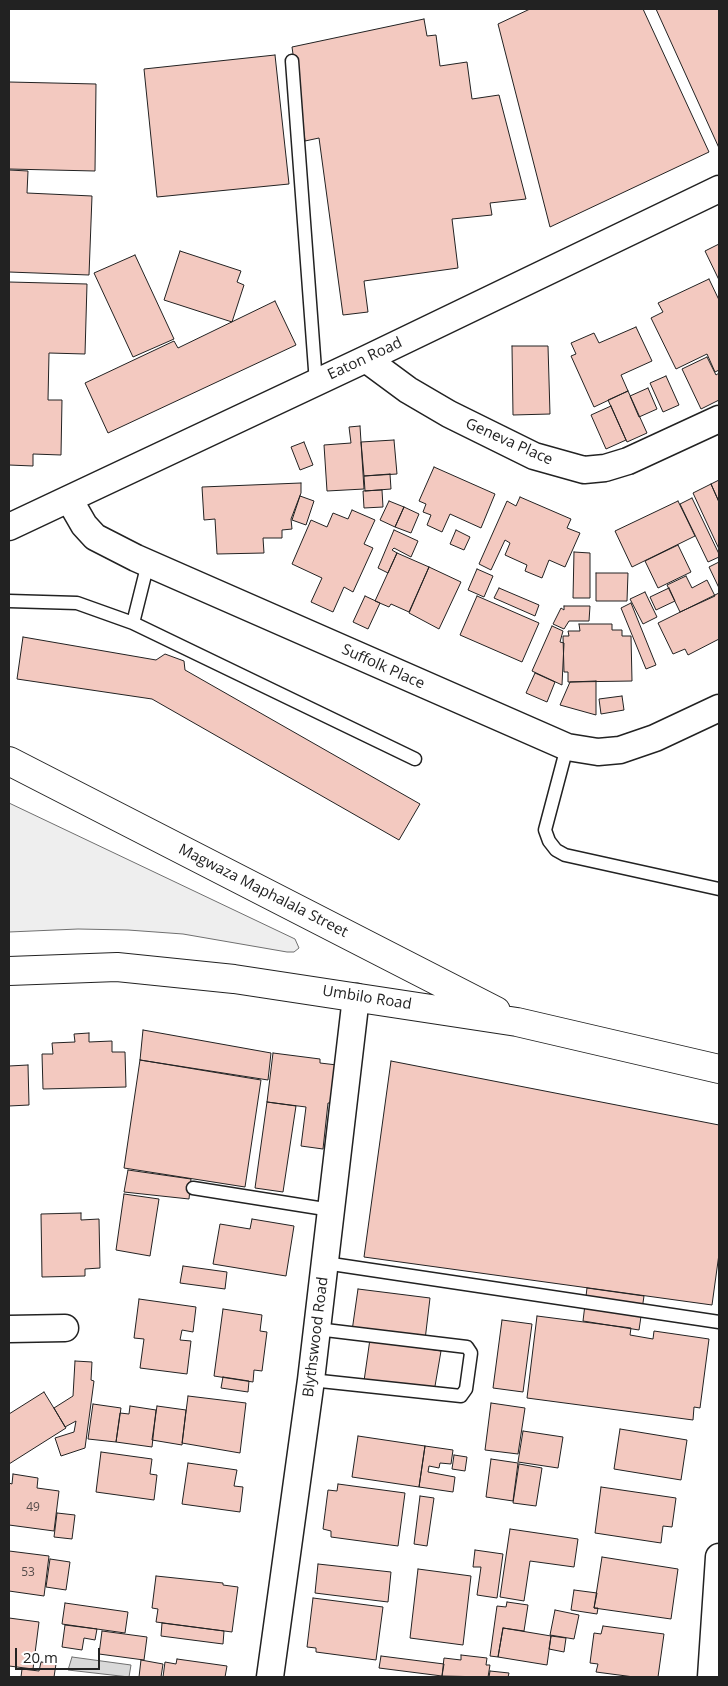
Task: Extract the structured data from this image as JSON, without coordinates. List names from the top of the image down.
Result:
{
  "streets": {
    "main road": ["Magwaza Maphalala Street", "Umbilo Road"],
    "street": [
      "Eaton Road",
      "Geneva Place",
      "Suffolk Place",
      "Blythswood Road"
    ]
  },
  "crossings": [
    ["Eaton Road", "Geneva Place"],
    ["Eaton Road", "Suffolk Place"],
    ["Magwaza Maphalala Street", "Umbilo Road"],
    ["Umbilo Road", "Blythswood Road"]
  ],
  "house_numbers": ["49", "53"],
  "scale_bar": "20 m"
}
